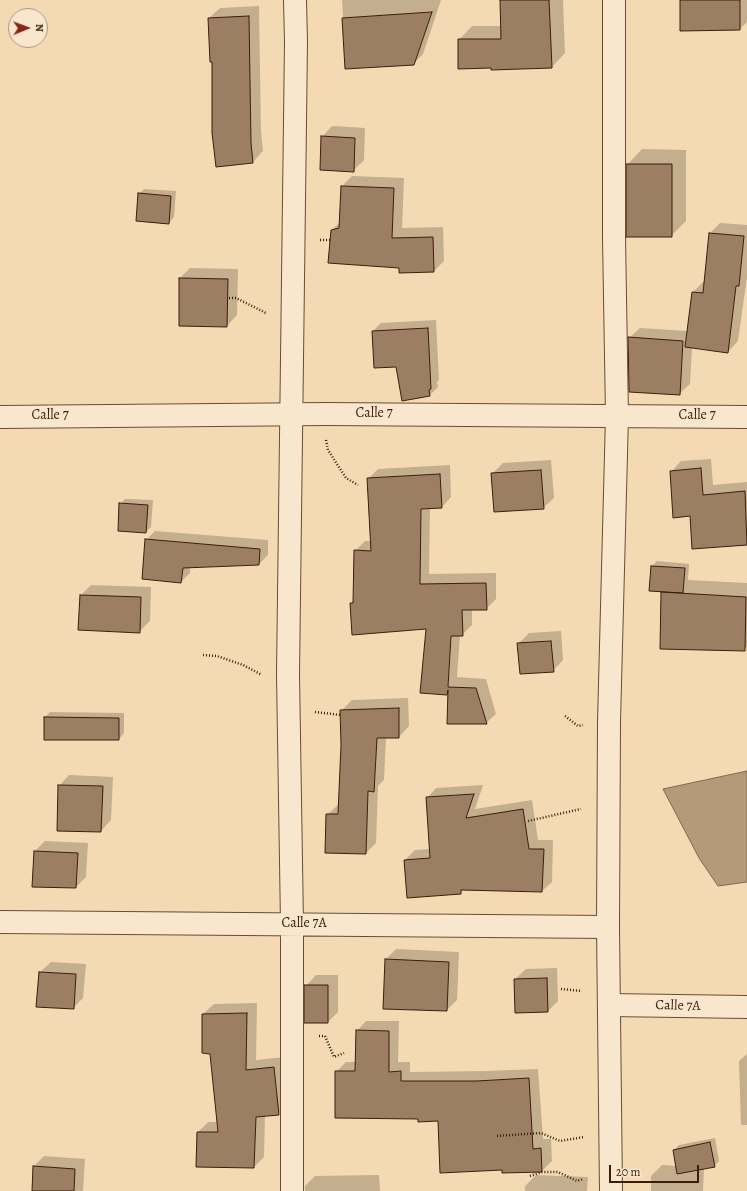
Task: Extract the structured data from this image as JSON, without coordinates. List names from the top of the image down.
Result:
{
  "streets": {
    "street": ["Calle 7", "Calle 7A"]
  },
  "scale_bar": "20 m",
  "north": "right"
}
